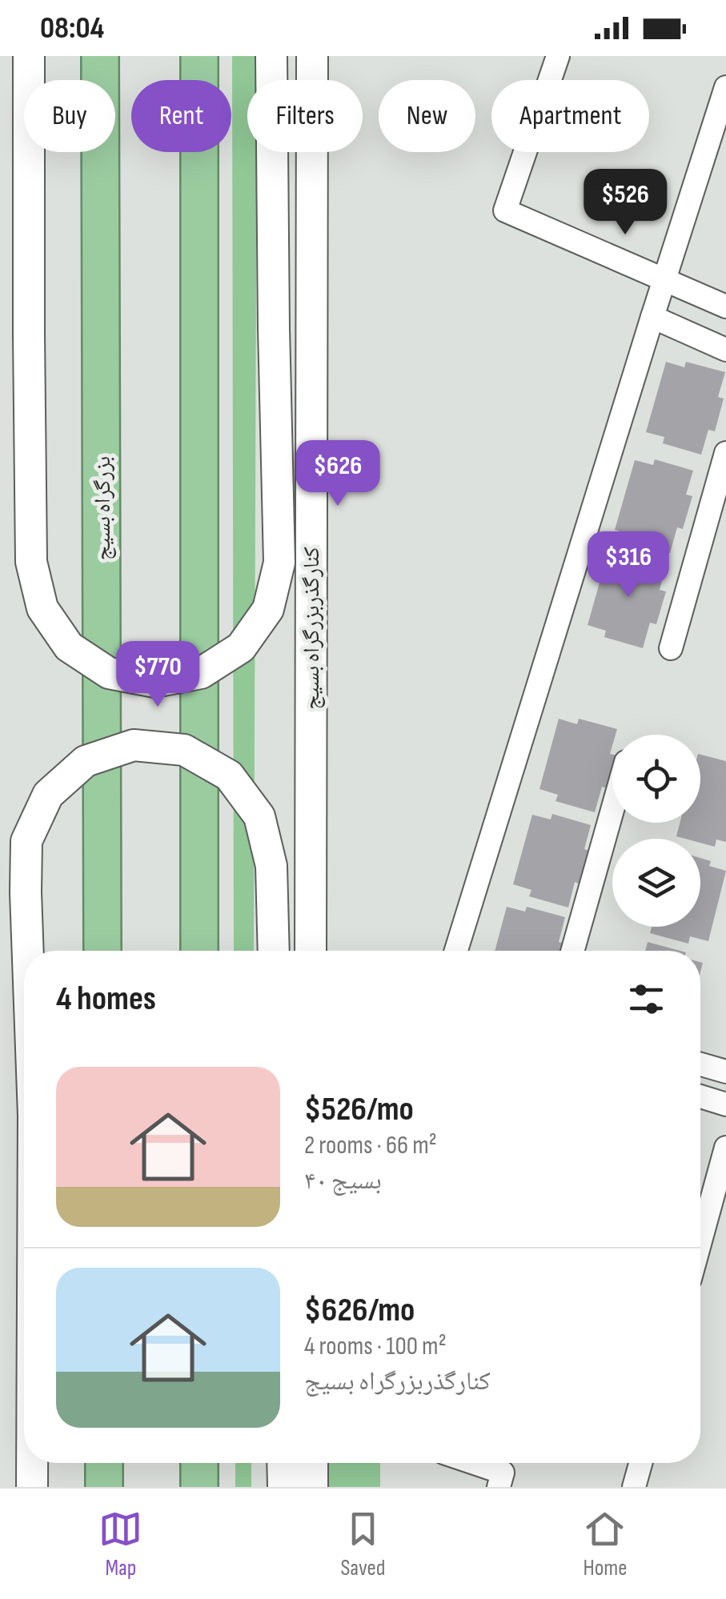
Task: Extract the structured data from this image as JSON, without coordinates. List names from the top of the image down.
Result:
{
  "streets": {
    "highway": ["بزرگراه بسیج"],
    "main road": ["کنارگذربزرگراه بسیج"]
  },
  "page": {
    "status": "08:04",
    "chip": [
      "Buy",
      "Rent",
      "Filters",
      "New",
      "Apartment"
    ],
    "price": [
      "$526",
      "$626",
      "$316",
      "$770"
    ],
    "heading": "4 homes",
    "list": [
      {
        "name": "$526/mo",
        "note": "2 rooms · 66 m² · بسیج ۴۰"
      },
      {
        "name": "$626/mo",
        "note": "4 rooms · 100 m² · کنارگذربزرگراه بسیج"
      }
    ],
    "tabs": ["Map", "Saved", "Home"]
  }
}
